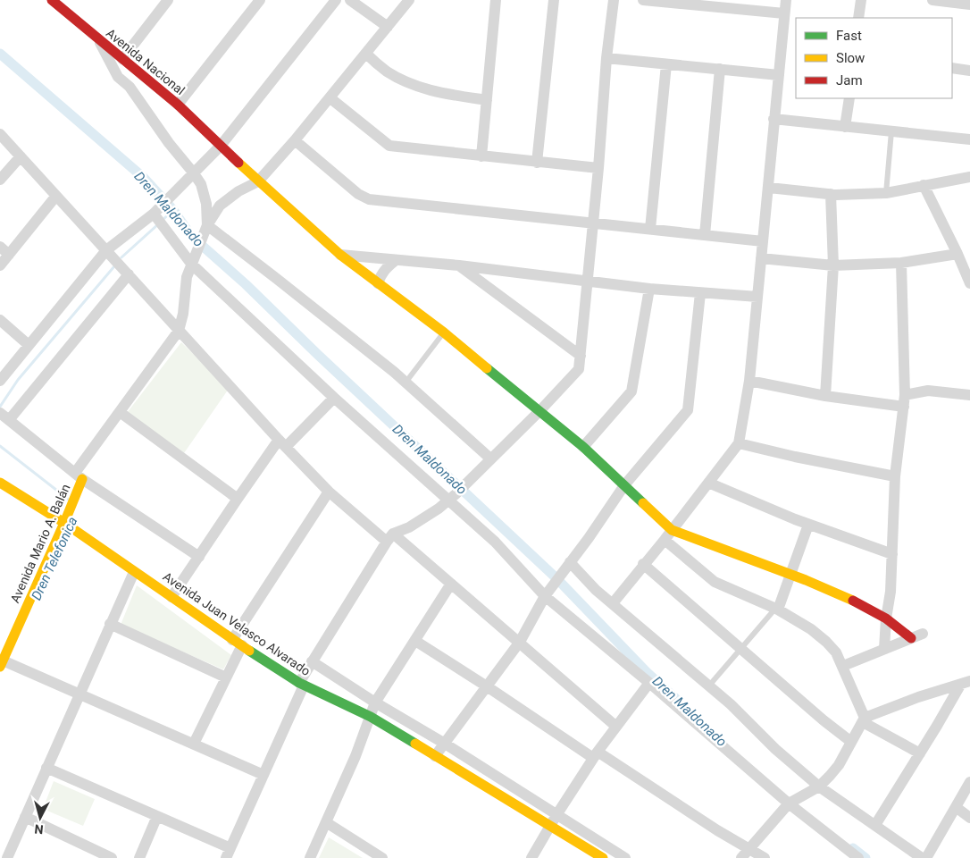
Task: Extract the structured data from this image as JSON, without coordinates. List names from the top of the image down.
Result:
{
  "streets": {
    "street": ["Avenida Nacional", "Avenida Mario A. Balán", "Avenida Juan Velasco Alvarado"]
  },
  "crossings": [
    ["Avenida Mario A. Balán", "Avenida Juan Velasco Alvarado"]
  ],
  "water": ["Dren Maldonado", "Dren Telefonica"],
  "legend": ["Fast", "Slow", "Jam"],
  "north": "bottom"
}
